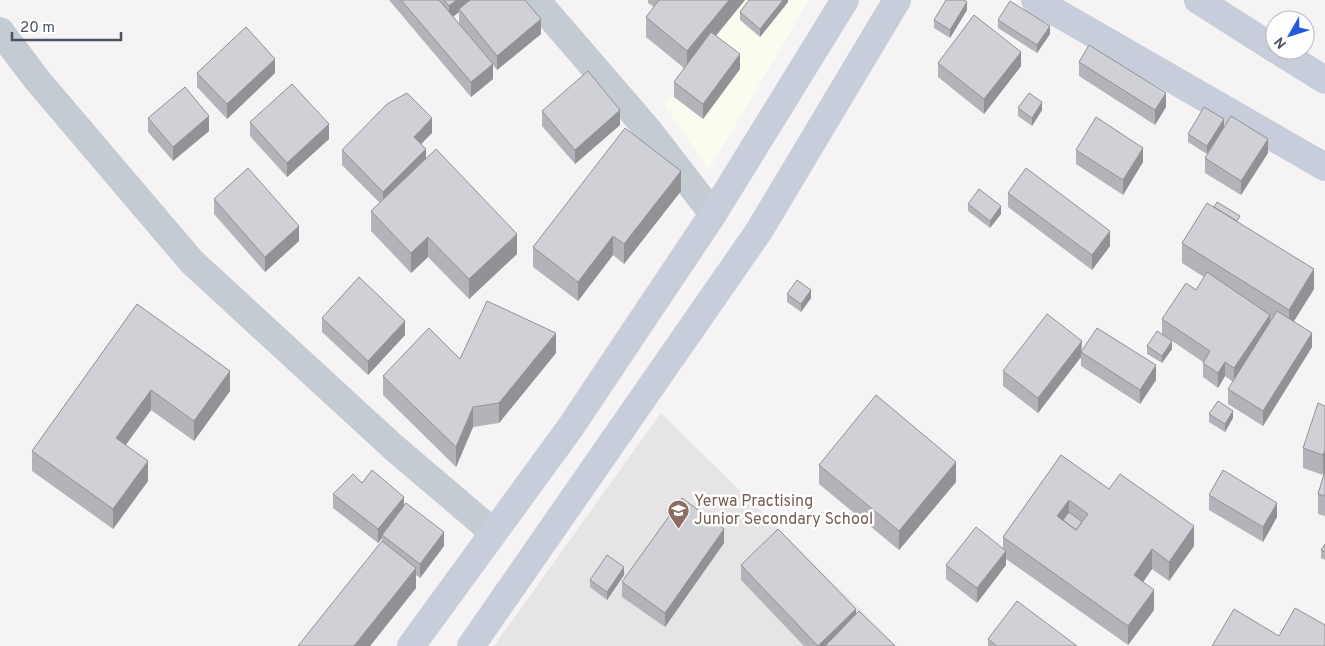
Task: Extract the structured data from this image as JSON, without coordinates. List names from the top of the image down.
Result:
{
  "places": {
    "school or university": ["Yerwa Practising Junior Secondary School"]
  },
  "scale_bar": "20 m",
  "north": "bottom left"
}
